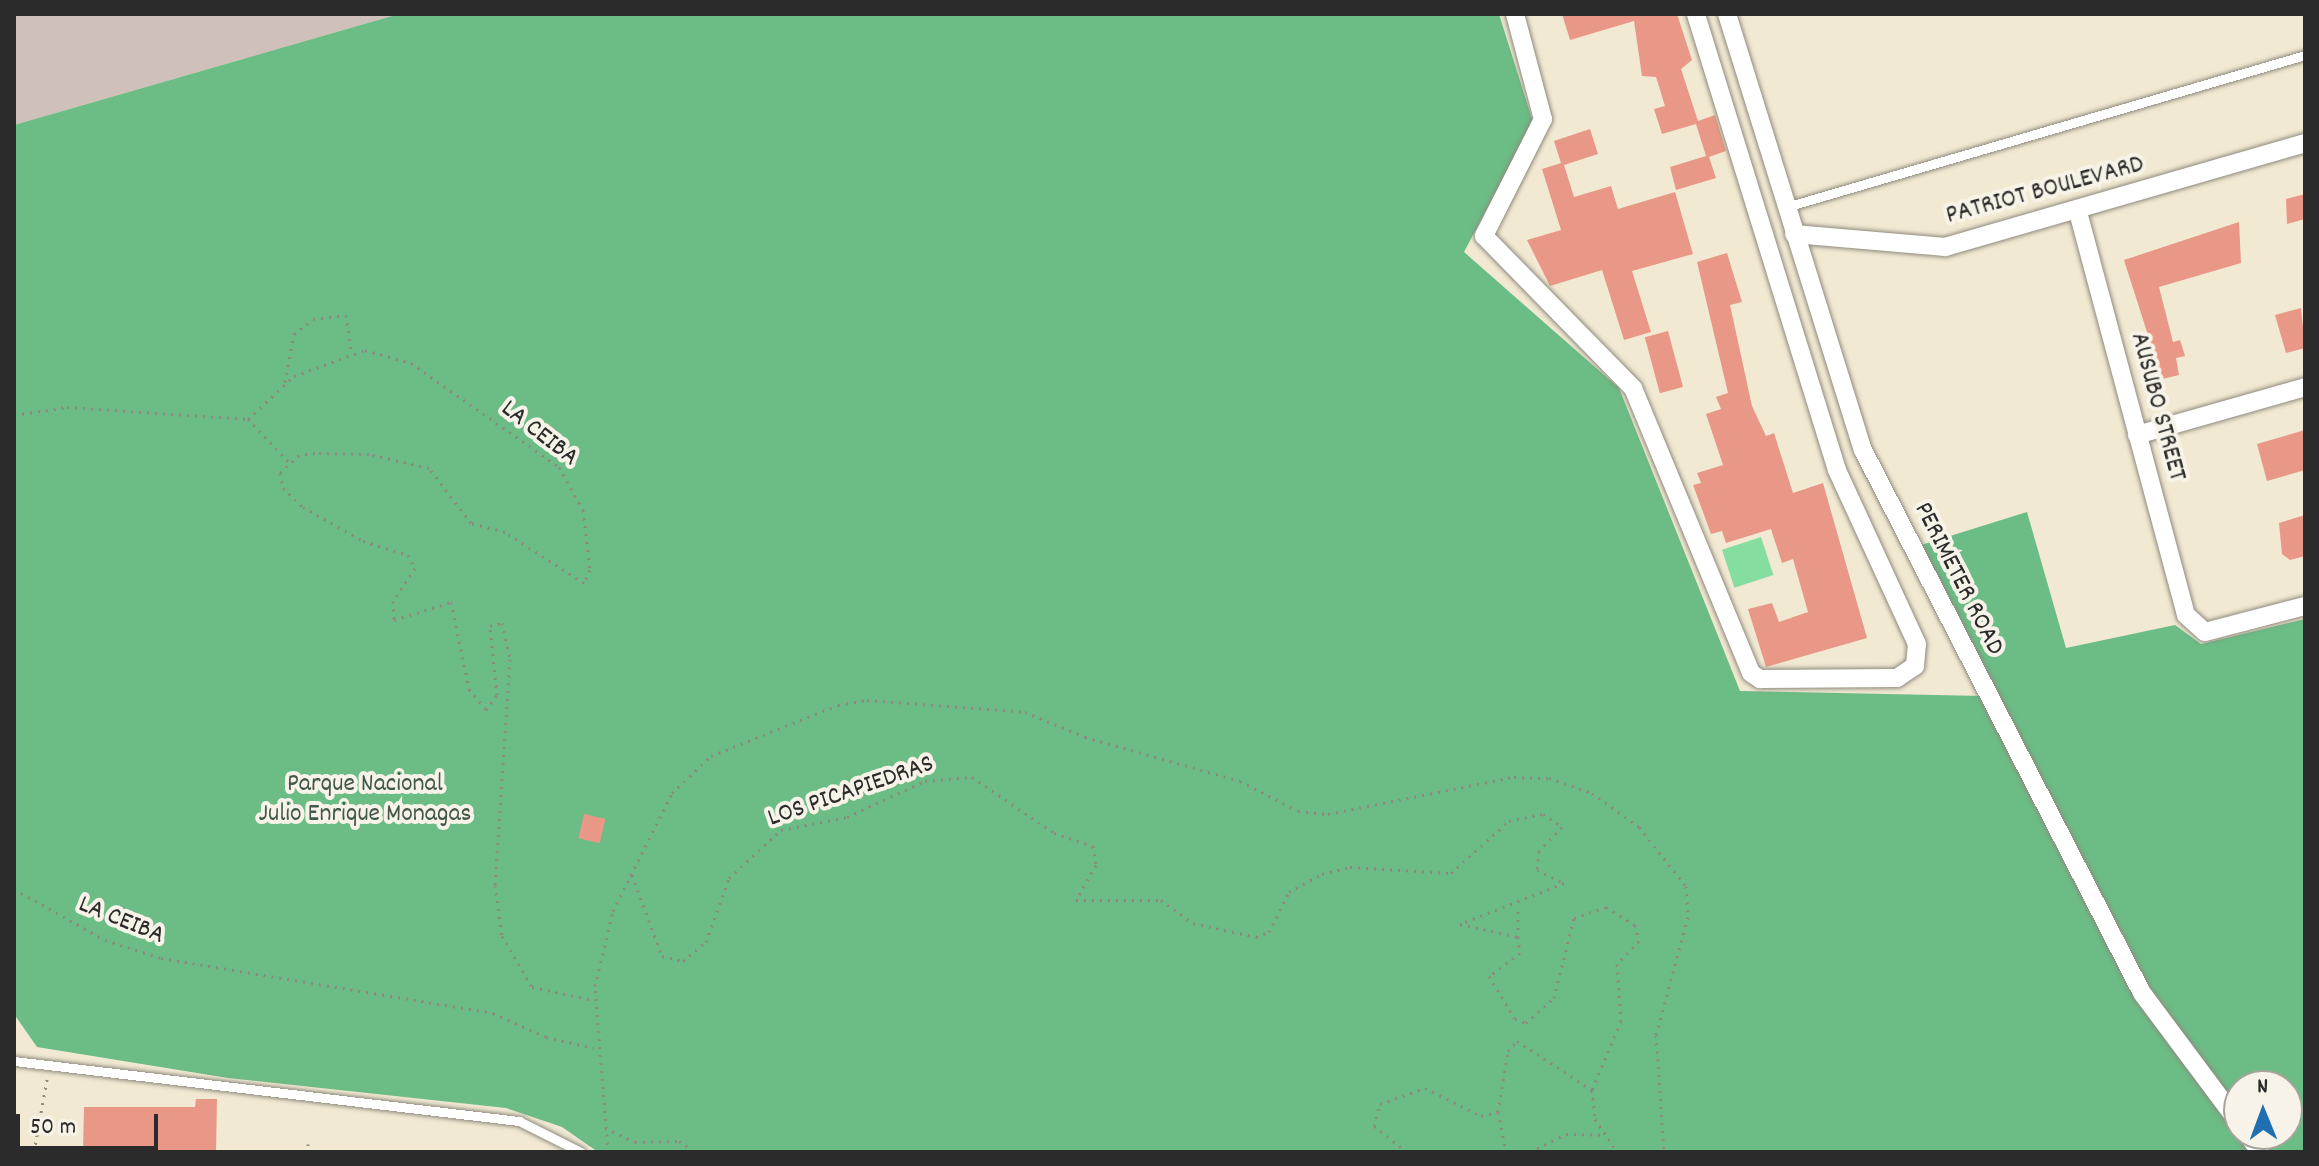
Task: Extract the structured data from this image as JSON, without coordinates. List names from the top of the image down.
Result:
{
  "streets": {
    "street": ["PATRIOT BOULEVARD", "AUSUBO STREET", "PERIMETER ROAD"],
    "path": ["LA CEIBA", "LOS PICAPIEDRAS"]
  },
  "crossings": [
    ["PATRIOT BOULEVARD", "AUSUBO STREET"],
    ["PATRIOT BOULEVARD", "PERIMETER ROAD"]
  ],
  "parks": ["Parque Nacional Julio Enrique Monagas"],
  "scale_bar": "50 m",
  "north": "top"
}
